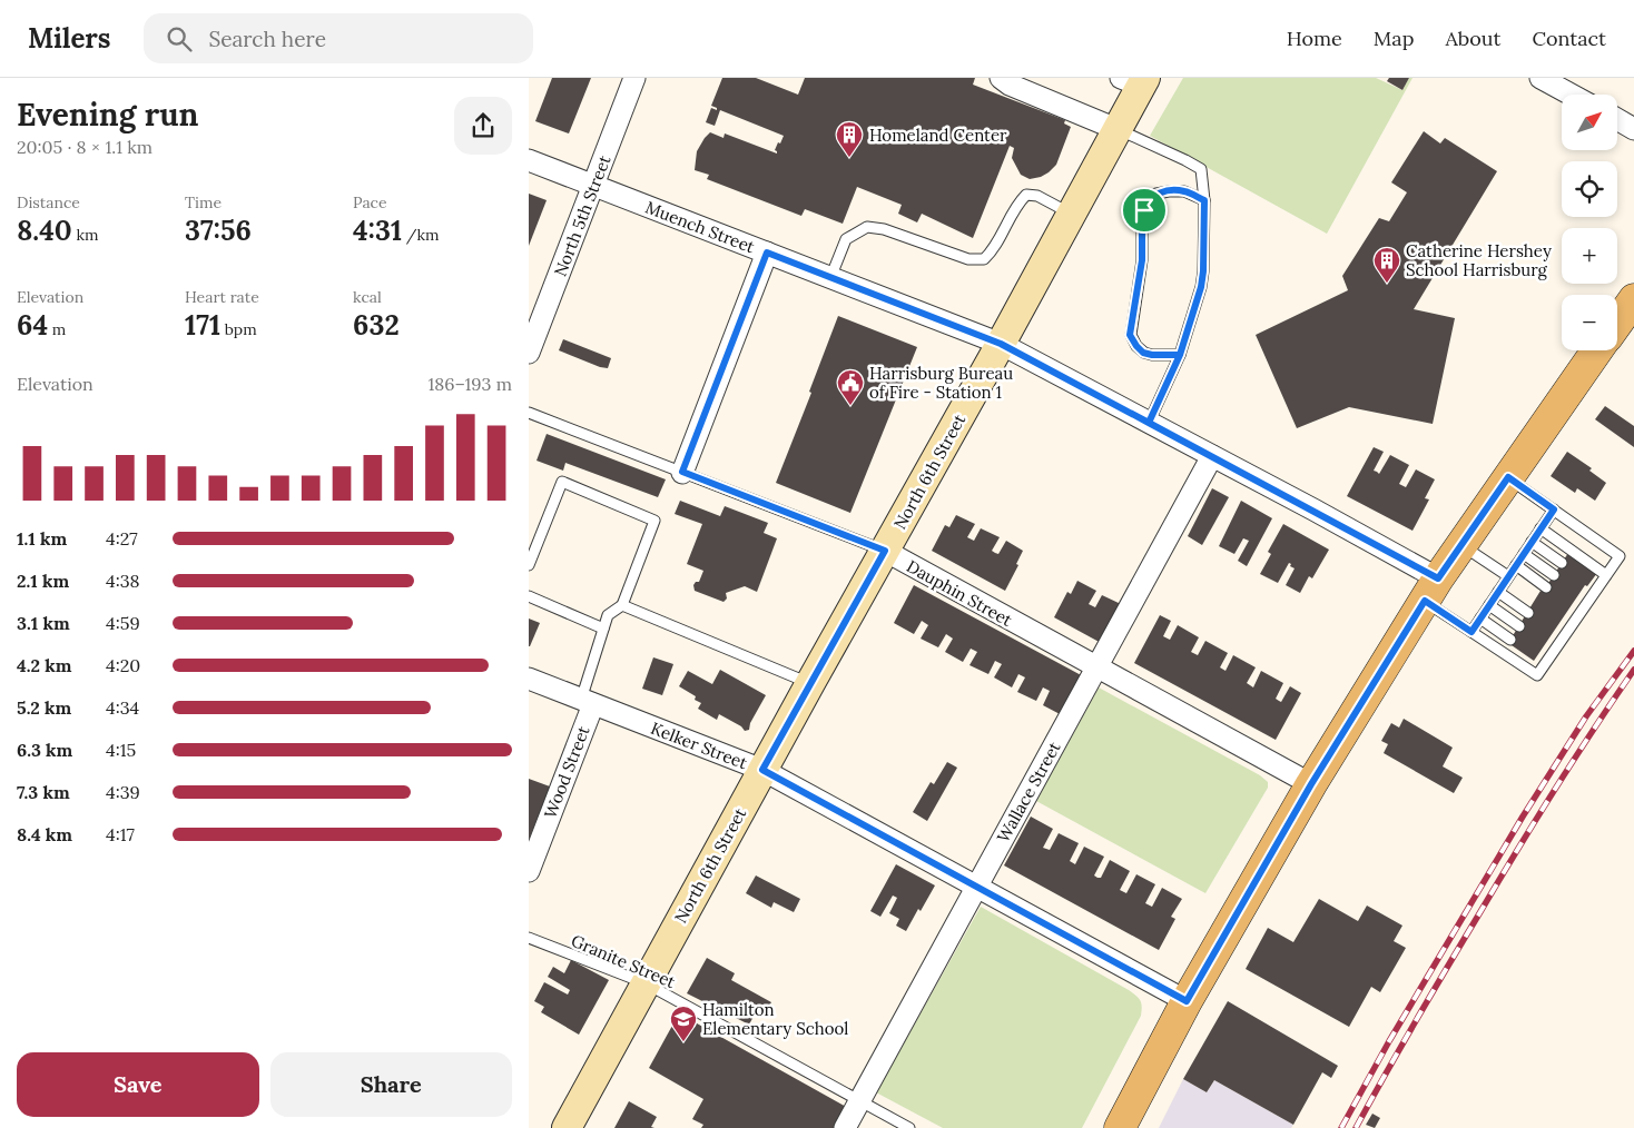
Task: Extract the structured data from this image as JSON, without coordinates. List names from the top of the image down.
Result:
{
  "streets": {
    "main road": ["North 6th Street"],
    "street": [
      "North 5th Street",
      "Muench Street",
      "Dauphin Street",
      "Kelker Street",
      "Wood Street",
      "Wallace Street"
    ],
    "lane": ["Granite Street"]
  },
  "crossings": [
    ["North 5th Street", "Muench Street"],
    ["Muench Street", "North 6th Street"],
    ["Muench Street", "Wallace Street"],
    ["North 6th Street", "Dauphin Street"],
    ["North 6th Street", "Kelker Street"],
    ["North 6th Street", "Granite Street"],
    ["Dauphin Street", "Wallace Street"],
    ["Kelker Street", "Wood Street"],
    ["Kelker Street", "Wallace Street"],
    ["Wallace Street", "Granite Street"]
  ],
  "places": {
    "building": ["Homeland Center", "Catherine Hershey School Harrisburg"],
    "public building": ["Harrisburg Bureau of Fire - Station 1"],
    "school or university": ["Hamilton Elementary School"]
  },
  "north": "top right",
  "page": {
    "header": "Milers",
    "search": "Search here",
    "nav": [
      "Home",
      "Map",
      "About",
      "Contact"
    ],
    "heading": ["Evening run", "20:05 · 8 × 1.1 km"],
    "map_buttons": ["+", "−"],
    "stats": [
      ["Distance", "8.40 km"],
      ["Time", "37:56"],
      ["Pace", "4:31 /km"],
      ["Elevation", "64 m"],
      ["Heart rate", "171 bpm"],
      ["kcal", "632"]
    ],
    "chart": ["Elevation", "186–193 m"],
    "list": [
      {
        "name": "1.1 km",
        "note": "4:27"
      },
      {
        "name": "2.1 km",
        "note": "4:38"
      },
      {
        "name": "3.1 km",
        "note": "4:59"
      },
      {
        "name": "4.2 km",
        "note": "4:20"
      },
      {
        "name": "5.2 km",
        "note": "4:34"
      },
      {
        "name": "6.3 km",
        "note": "4:15"
      },
      {
        "name": "7.3 km",
        "note": "4:39"
      },
      {
        "name": "8.4 km",
        "note": "4:17"
      }
    ],
    "buttons": ["Save", "Share"]
  }
}
